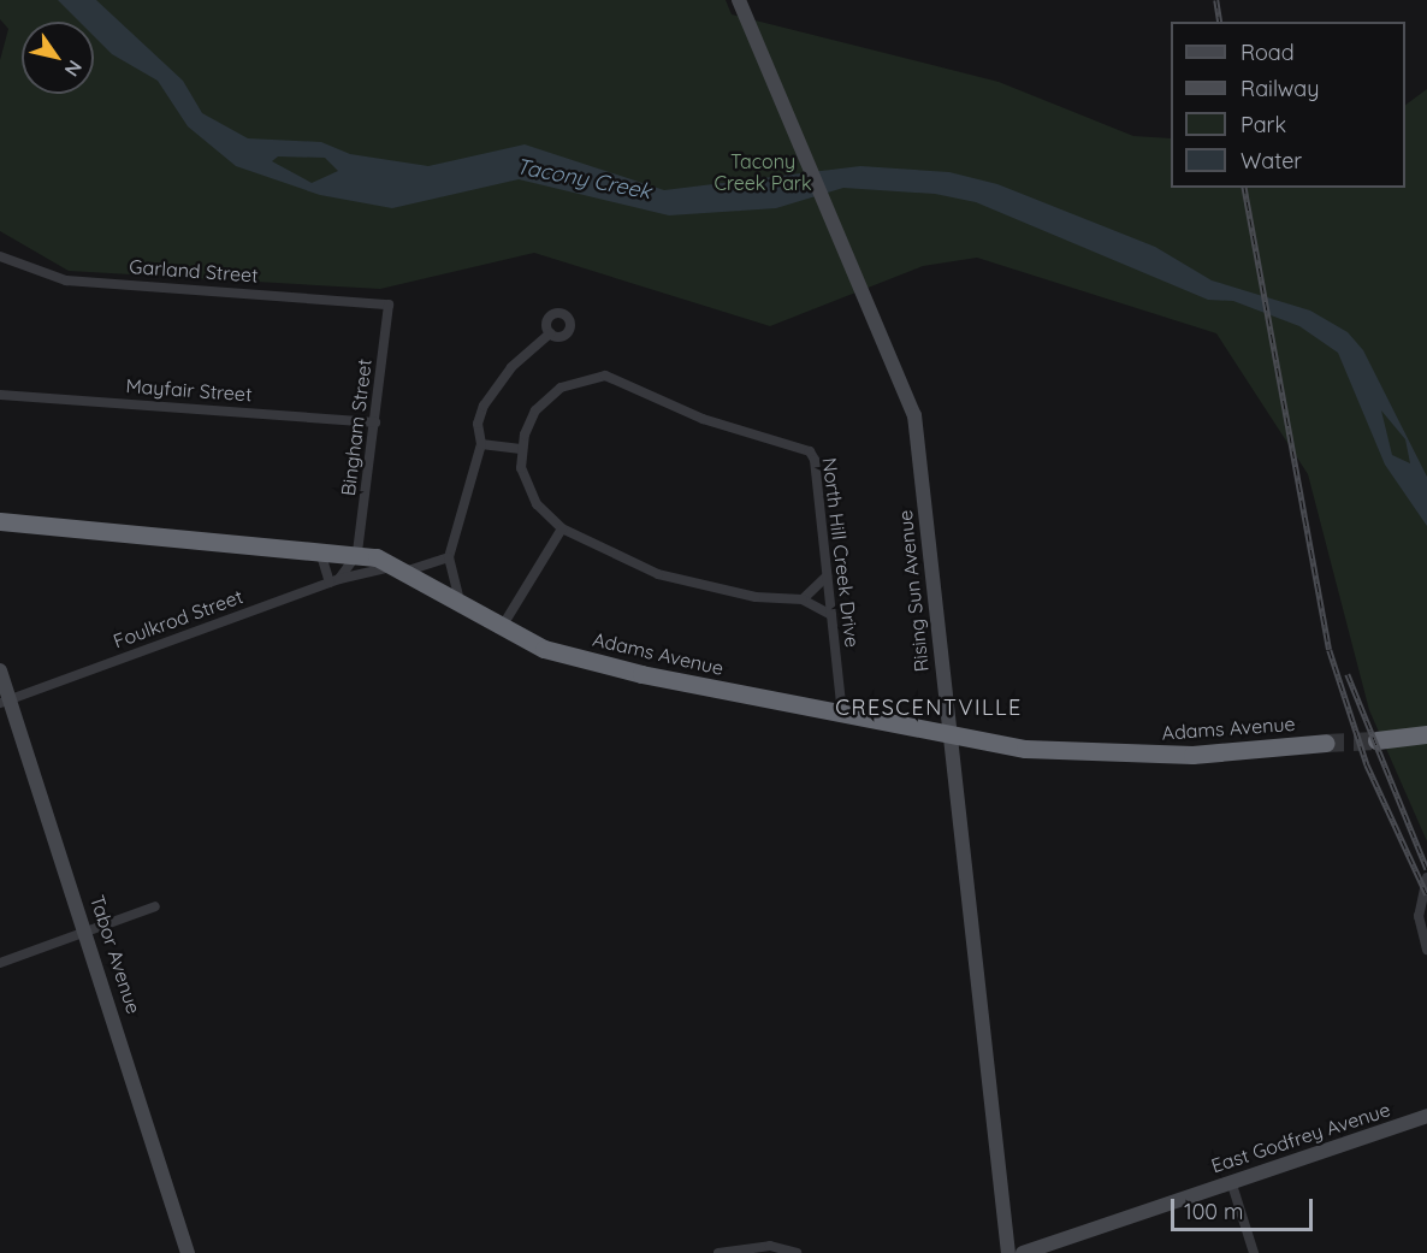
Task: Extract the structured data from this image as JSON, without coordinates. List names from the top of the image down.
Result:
{
  "streets": {
    "highway": ["Adams Avenue"],
    "main road": ["Rising Sun Avenue", "Tabor Avenue", "East Godfrey Avenue"],
    "street": [
      "Garland Street",
      "Mayfair Street",
      "Bingham Street",
      "North Hill Creek Drive",
      "Foulkrod Street"
    ]
  },
  "crossings": [
    ["Garland Street", "Bingham Street"],
    ["Mayfair Street", "Bingham Street"],
    ["Bingham Street", "Adams Avenue"],
    ["North Hill Creek Drive", "Adams Avenue"],
    ["Rising Sun Avenue", "Adams Avenue"],
    ["Foulkrod Street", "Adams Avenue"],
    ["Foulkrod Street", "Tabor Avenue"]
  ],
  "districts": ["CRESCENTVILLE"],
  "water": ["Tacony Creek"],
  "parks": ["Tacony Creek Park"],
  "legend": [
    "Road",
    "Railway",
    "Park",
    "Water"
  ],
  "scale_bar": "100 m",
  "north": "bottom right"
}
